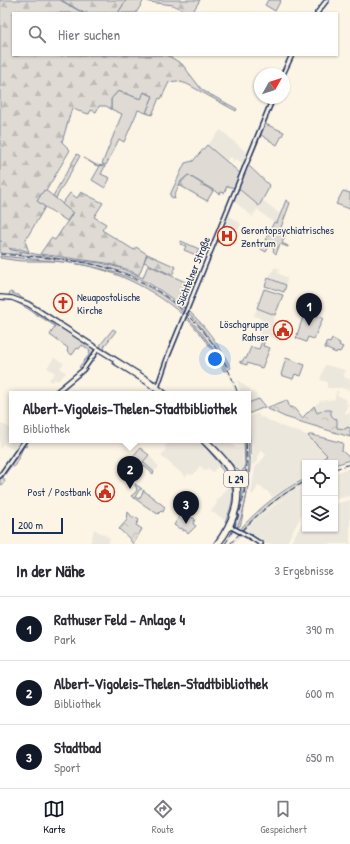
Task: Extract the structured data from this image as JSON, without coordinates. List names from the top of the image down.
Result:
{
  "streets": {
    "main road": ["Süchtelner Straße", "L 29"]
  },
  "places": {
    "hospital": ["Gerontopsychiatrisches Zentrum"],
    "church": ["Neuapostolische Kirche"],
    "public building": ["Löschgruppe Rahser", "Post / Postbank"]
  },
  "scale_bar": "200 m",
  "north": "top right",
  "page": {
    "search": "Hier suchen",
    "pins": ["1", "2", "3"],
    "popup": ["Albert-Vigoleis-Thelen-Stadtbibliothek", "Bibliothek"],
    "scale": "200 m",
    "heading": ["In der Nähe", "3 Ergebnisse"],
    "list": [
      {
        "mark": "1",
        "name": "Rathuser Feld - Anlage 4",
        "note": "Park",
        "value": "390 m"
      },
      {
        "mark": "2",
        "name": "Albert-Vigoleis-Thelen-Stadtbibliothek",
        "note": "Bibliothek",
        "value": "600 m"
      },
      {
        "mark": "3",
        "name": "Stadtbad",
        "note": "Sport",
        "value": "650 m"
      }
    ],
    "nav": ["Karte", "Route", "Gespeichert"]
  }
}
